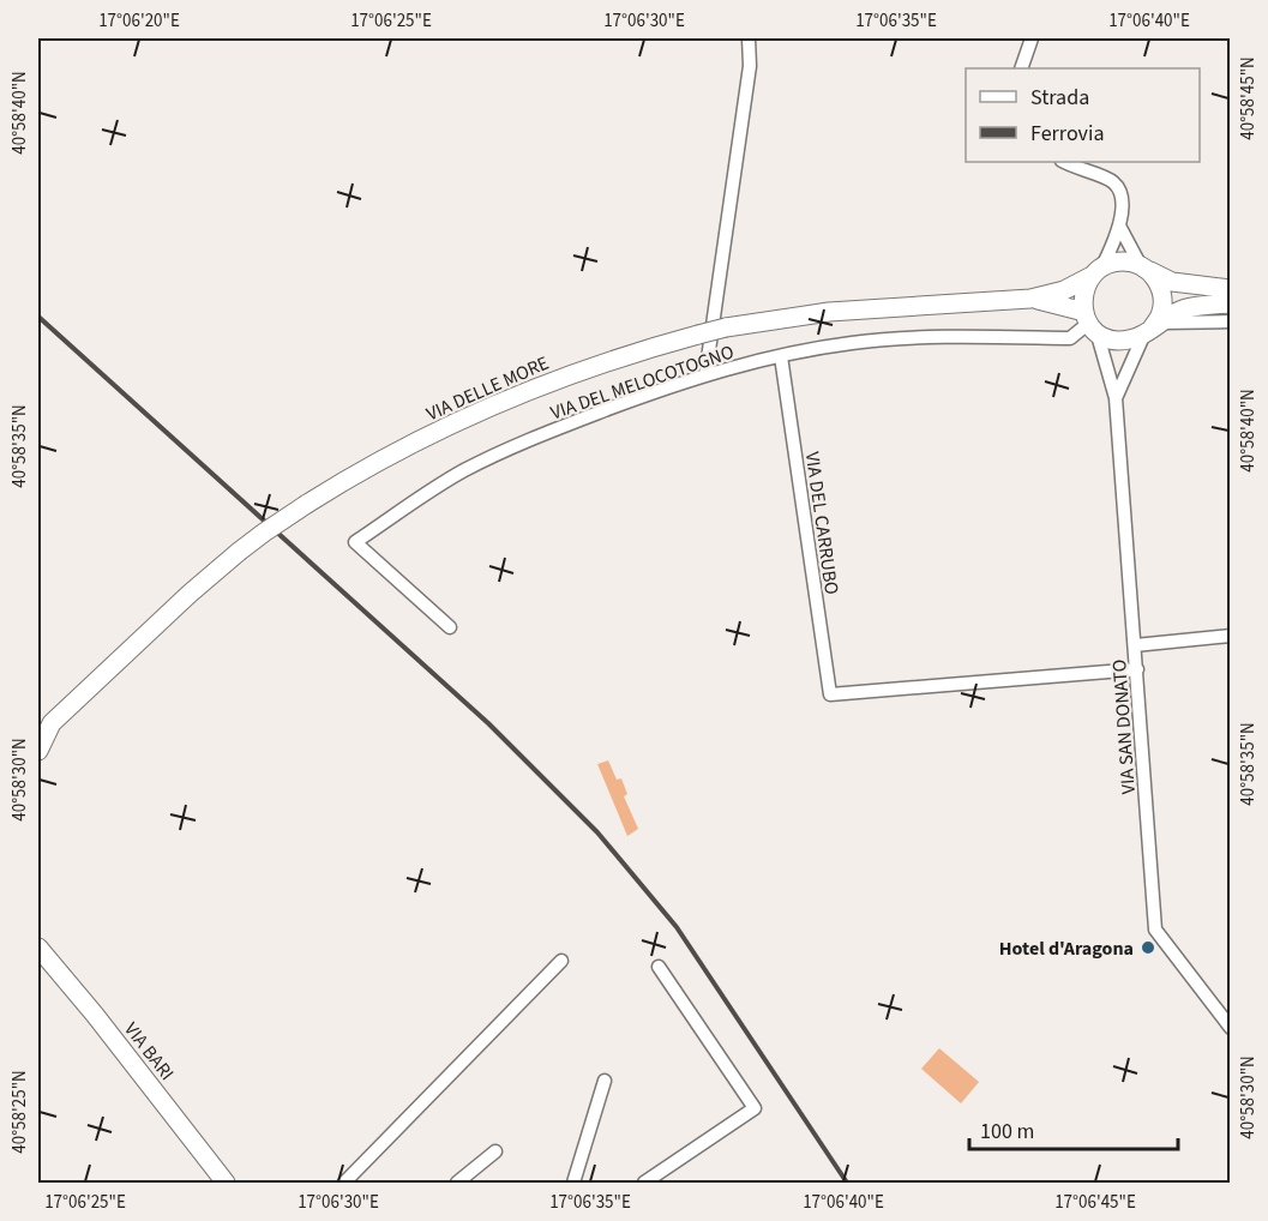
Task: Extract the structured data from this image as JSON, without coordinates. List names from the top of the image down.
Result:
{
  "streets": {
    "main road": ["VIA DELLE MORE", "VIA BARI"],
    "street": ["VIA DEL MELOCOTOGNO", "VIA DEL CARRUBO", "VIA SAN DONATO"]
  },
  "crossings": [
    ["VIA DEL MELOCOTOGNO", "VIA DEL CARRUBO"],
    ["VIA DEL MELOCOTOGNO", "VIA SAN DONATO"],
    ["VIA DEL CARRUBO", "VIA SAN DONATO"]
  ],
  "places": ["Hotel d'Aragona"],
  "legend": ["Strada", "Ferrovia"],
  "scale_bar": "100 m",
  "coordinates": [
    "17°06'20\"E",
    "17°06'25\"E",
    "17°06'30\"E",
    "17°06'35\"E",
    "17°06'40\"E",
    "40°58'45\"N",
    "40°58'40\"N",
    "40°58'35\"N",
    "40°58'30\"N",
    "40°58'25\"N",
    "17°06'45\"E"
  ]
}
